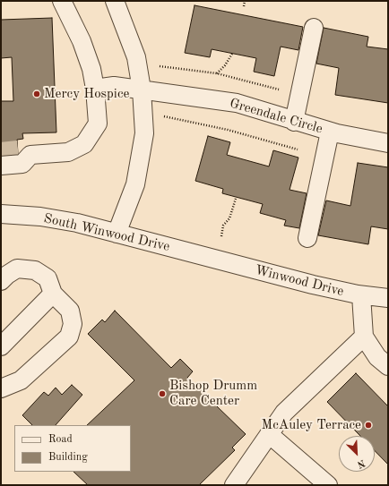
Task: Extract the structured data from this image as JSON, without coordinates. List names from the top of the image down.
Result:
{
  "streets": {
    "street": ["Greendale Circle", "South Winwood Drive", "Winwood Drive"]
  },
  "crossings": [
    ["South Winwood Drive", "Winwood Drive"]
  ],
  "places": ["Mercy Hospice", "Bishop Drumm Care Center", "McAuley Terrace"],
  "legend": ["Road", "Building"],
  "north": "bottom right"
}
